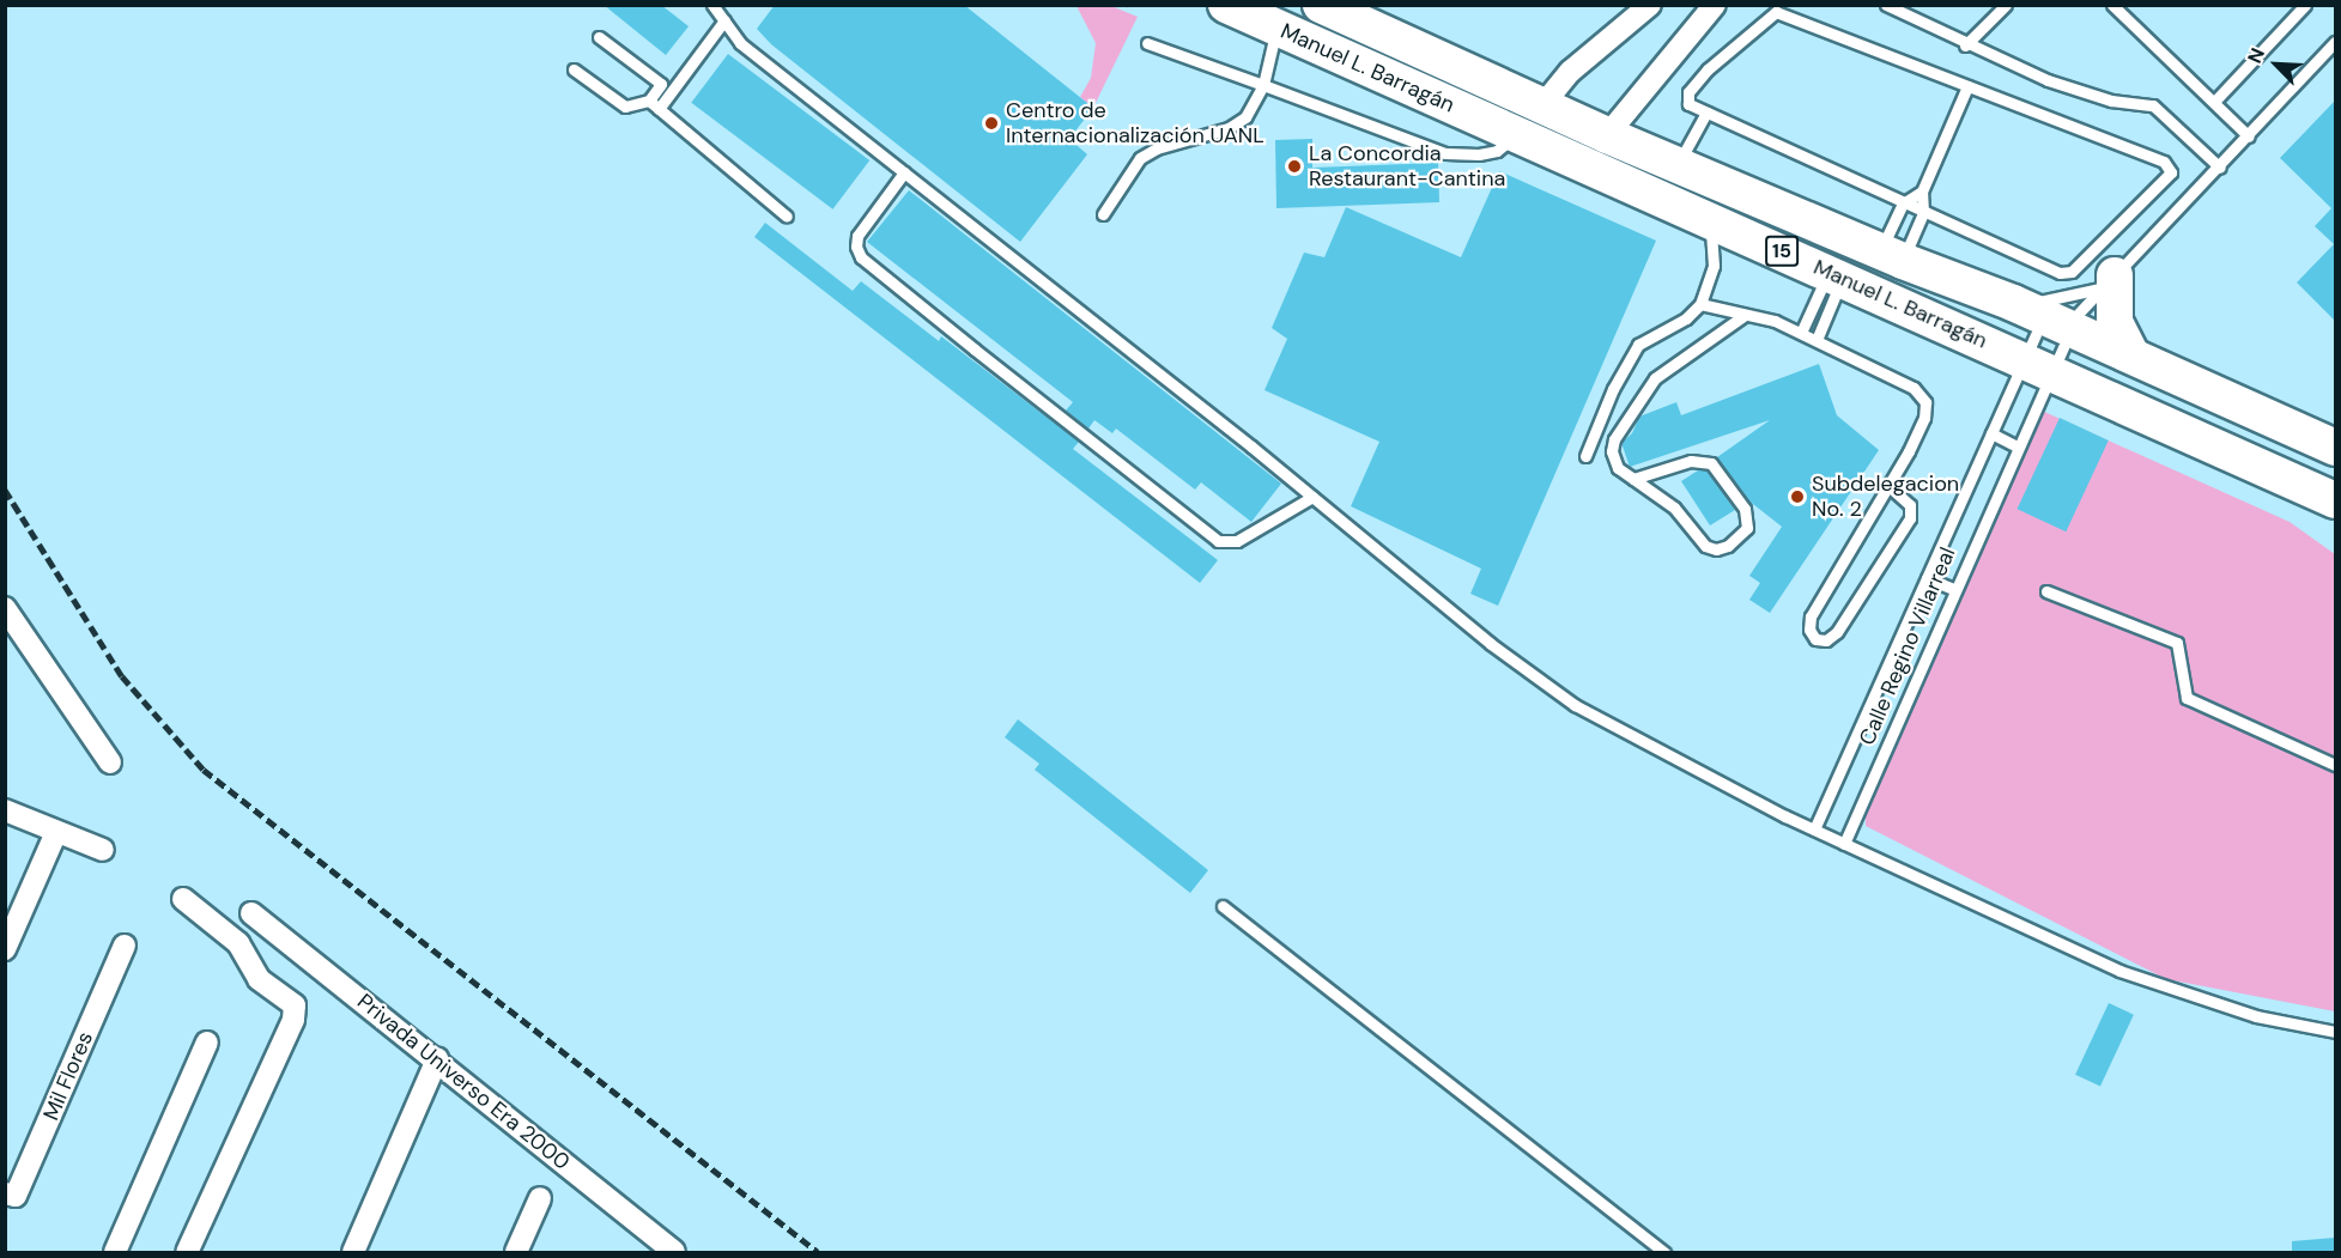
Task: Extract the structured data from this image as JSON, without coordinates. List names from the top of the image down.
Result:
{
  "streets": {
    "highway": ["Manuel L. Barragán", "15"],
    "street": ["Mil Flores", "Privada Universo Era 2000"],
    "lane": ["Calle Regino Villarreal"]
  },
  "crossings": [
    ["Manuel L. Barragán", "Calle Regino Villarreal"]
  ],
  "places": ["Centro de Internacionalización UANL", "La Concordia Restaurant-Cantina", "Subdelegacion No. 2"],
  "north": "top left"
}
